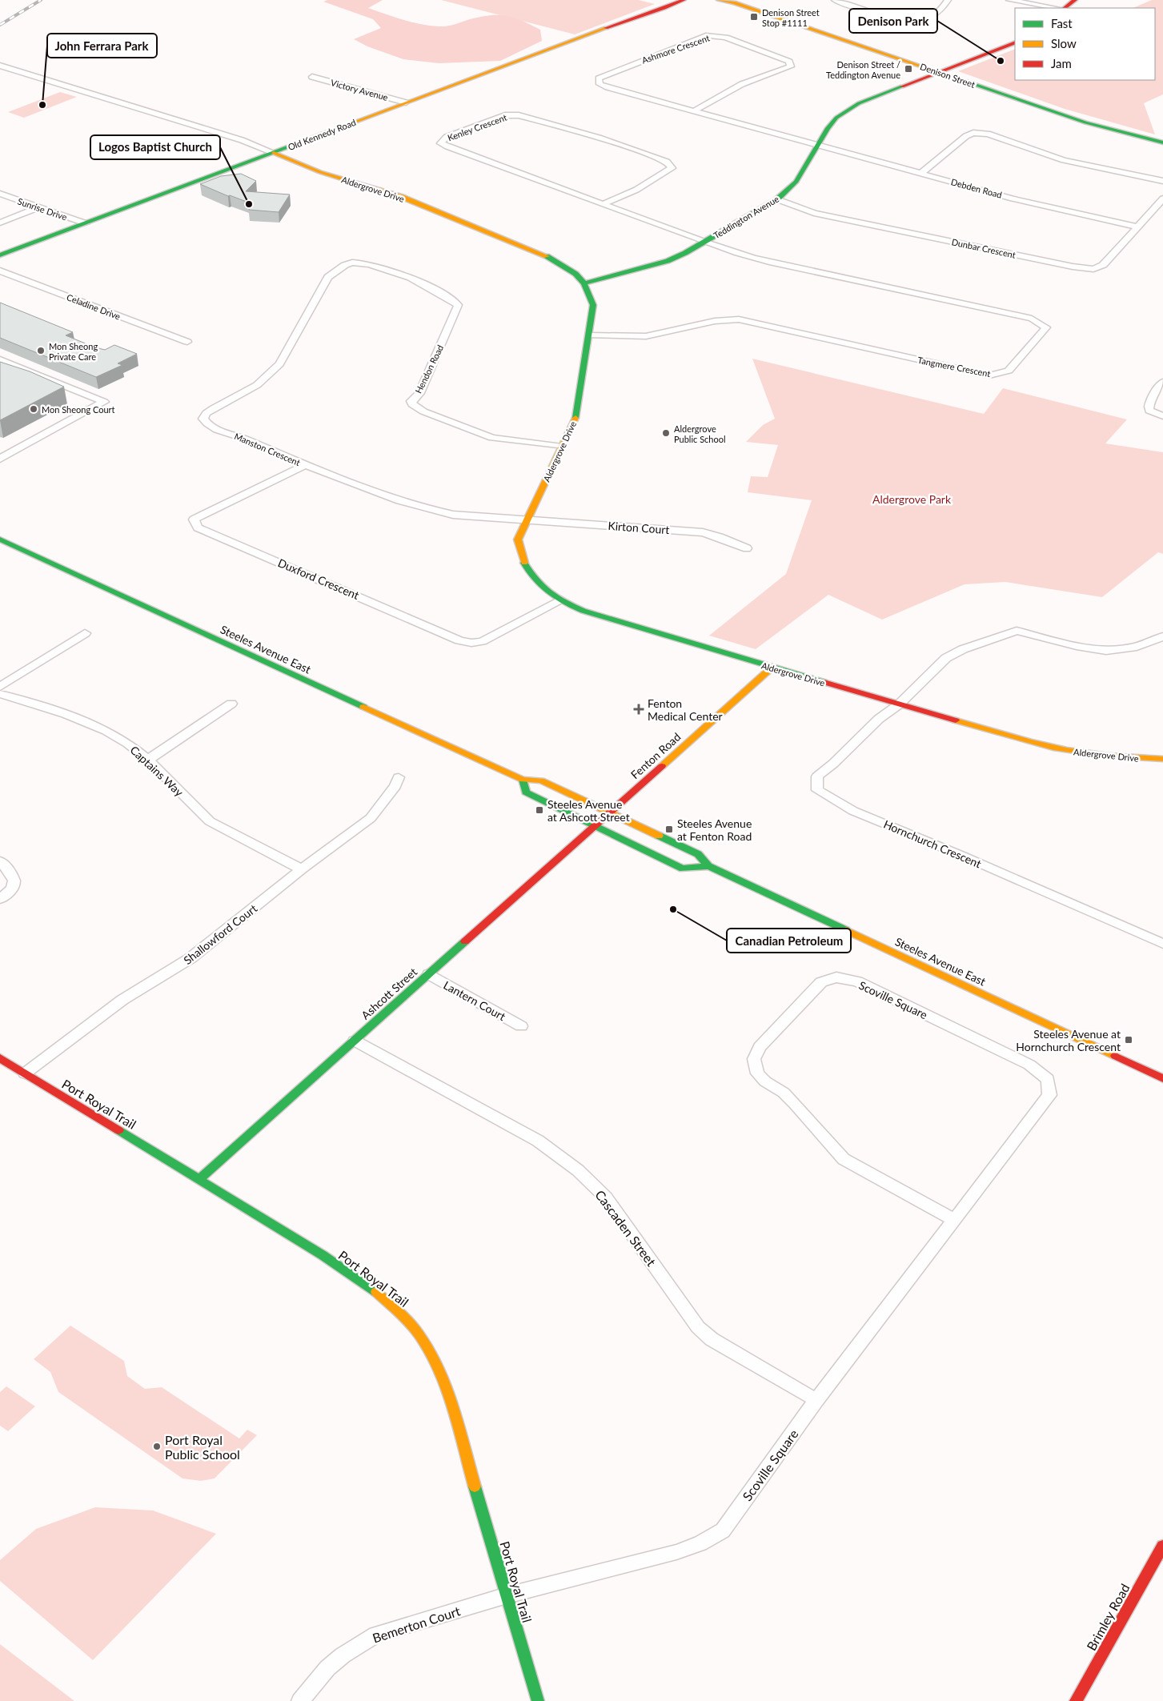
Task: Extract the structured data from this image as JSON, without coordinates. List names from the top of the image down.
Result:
{
  "streets": {
    "street": [
      "Ashmore Crescent",
      "Denison Street",
      "Victory Avenue",
      "Kenley Crescent",
      "Old Kennedy Road",
      "Debden Road",
      "Aldergrove Drive",
      "Sunrise Drive",
      "Teddington Avenue",
      "Dunbar Crescent",
      "Celadine Drive",
      "Tangmere Crescent",
      "Hendon Road",
      "Manston Crescent",
      "Kirton Court",
      "Duxford Crescent",
      "Steeles Avenue East",
      "Fenton Road",
      "Captains Way",
      "Hornchurch Crescent",
      "Shallowford Court",
      "Ashcott Street",
      "Scoville Square",
      "Lantern Court",
      "Port Royal Trail",
      "Cascaden Street",
      "Brimley Road",
      "Bemerton Court"
    ]
  },
  "crossings": [
    ["Ashmore Crescent", "Debden Road"],
    ["Ashmore Crescent", "Teddington Avenue"],
    ["Denison Street", "Teddington Avenue"],
    ["Victory Avenue", "Old Kennedy Road"],
    ["Kenley Crescent", "Teddington Avenue"],
    ["Kenley Crescent", "Tangmere Crescent"],
    ["Old Kennedy Road", "Aldergrove Drive"],
    ["Old Kennedy Road", "Sunrise Drive"],
    ["Debden Road", "Teddington Avenue"],
    ["Debden Road", "Dunbar Crescent"],
    ["Aldergrove Drive", "Teddington Avenue"],
    ["Aldergrove Drive", "Tangmere Crescent"],
    ["Aldergrove Drive", "Hendon Road"],
    ["Aldergrove Drive", "Manston Crescent"],
    ["Aldergrove Drive", "Kirton Court"],
    ["Aldergrove Drive", "Duxford Crescent"],
    ["Aldergrove Drive", "Fenton Road"],
    ["Aldergrove Drive", "Hornchurch Crescent"],
    ["Teddington Avenue", "Dunbar Crescent"],
    ["Teddington Avenue", "Tangmere Crescent"],
    ["Hendon Road", "Manston Crescent"],
    ["Manston Crescent", "Kirton Court"],
    ["Manston Crescent", "Duxford Crescent"],
    ["Steeles Avenue East", "Fenton Road"],
    ["Steeles Avenue East", "Ashcott Street"],
    ["Fenton Road", "Ashcott Street"],
    ["Captains Way", "Shallowford Court"],
    ["Shallowford Court", "Port Royal Trail"],
    ["Ashcott Street", "Lantern Court"],
    ["Ashcott Street", "Port Royal Trail"],
    ["Ashcott Street", "Cascaden Street"],
    ["Scoville Square", "Port Royal Trail"],
    ["Scoville Square", "Cascaden Street"],
    ["Scoville Square", "Bemerton Court"],
    ["Port Royal Trail", "Bemerton Court"]
  ],
  "parks": ["Aldergrove Park"],
  "places": {
    "transit": [
      "Denison Street Stop #1111",
      "Denison Street / Teddington Avenue",
      "Steeles Avenue at Ashcott Street",
      "Steeles Avenue at Fenton Road",
      "Steeles Avenue at Hornchurch Crescent"
    ],
    "other": [
      "Denison Park",
      "John Ferrara Park",
      "Logos Baptist Church",
      "Mon Sheong Private Care",
      "Mon Sheong Court",
      "Aldergrove Public School",
      "Canadian Petroleum",
      "Port Royal Public School"
    ],
    "health": ["Fenton Medical Center"]
  },
  "legend": ["Fast", "Slow", "Jam"]
}
